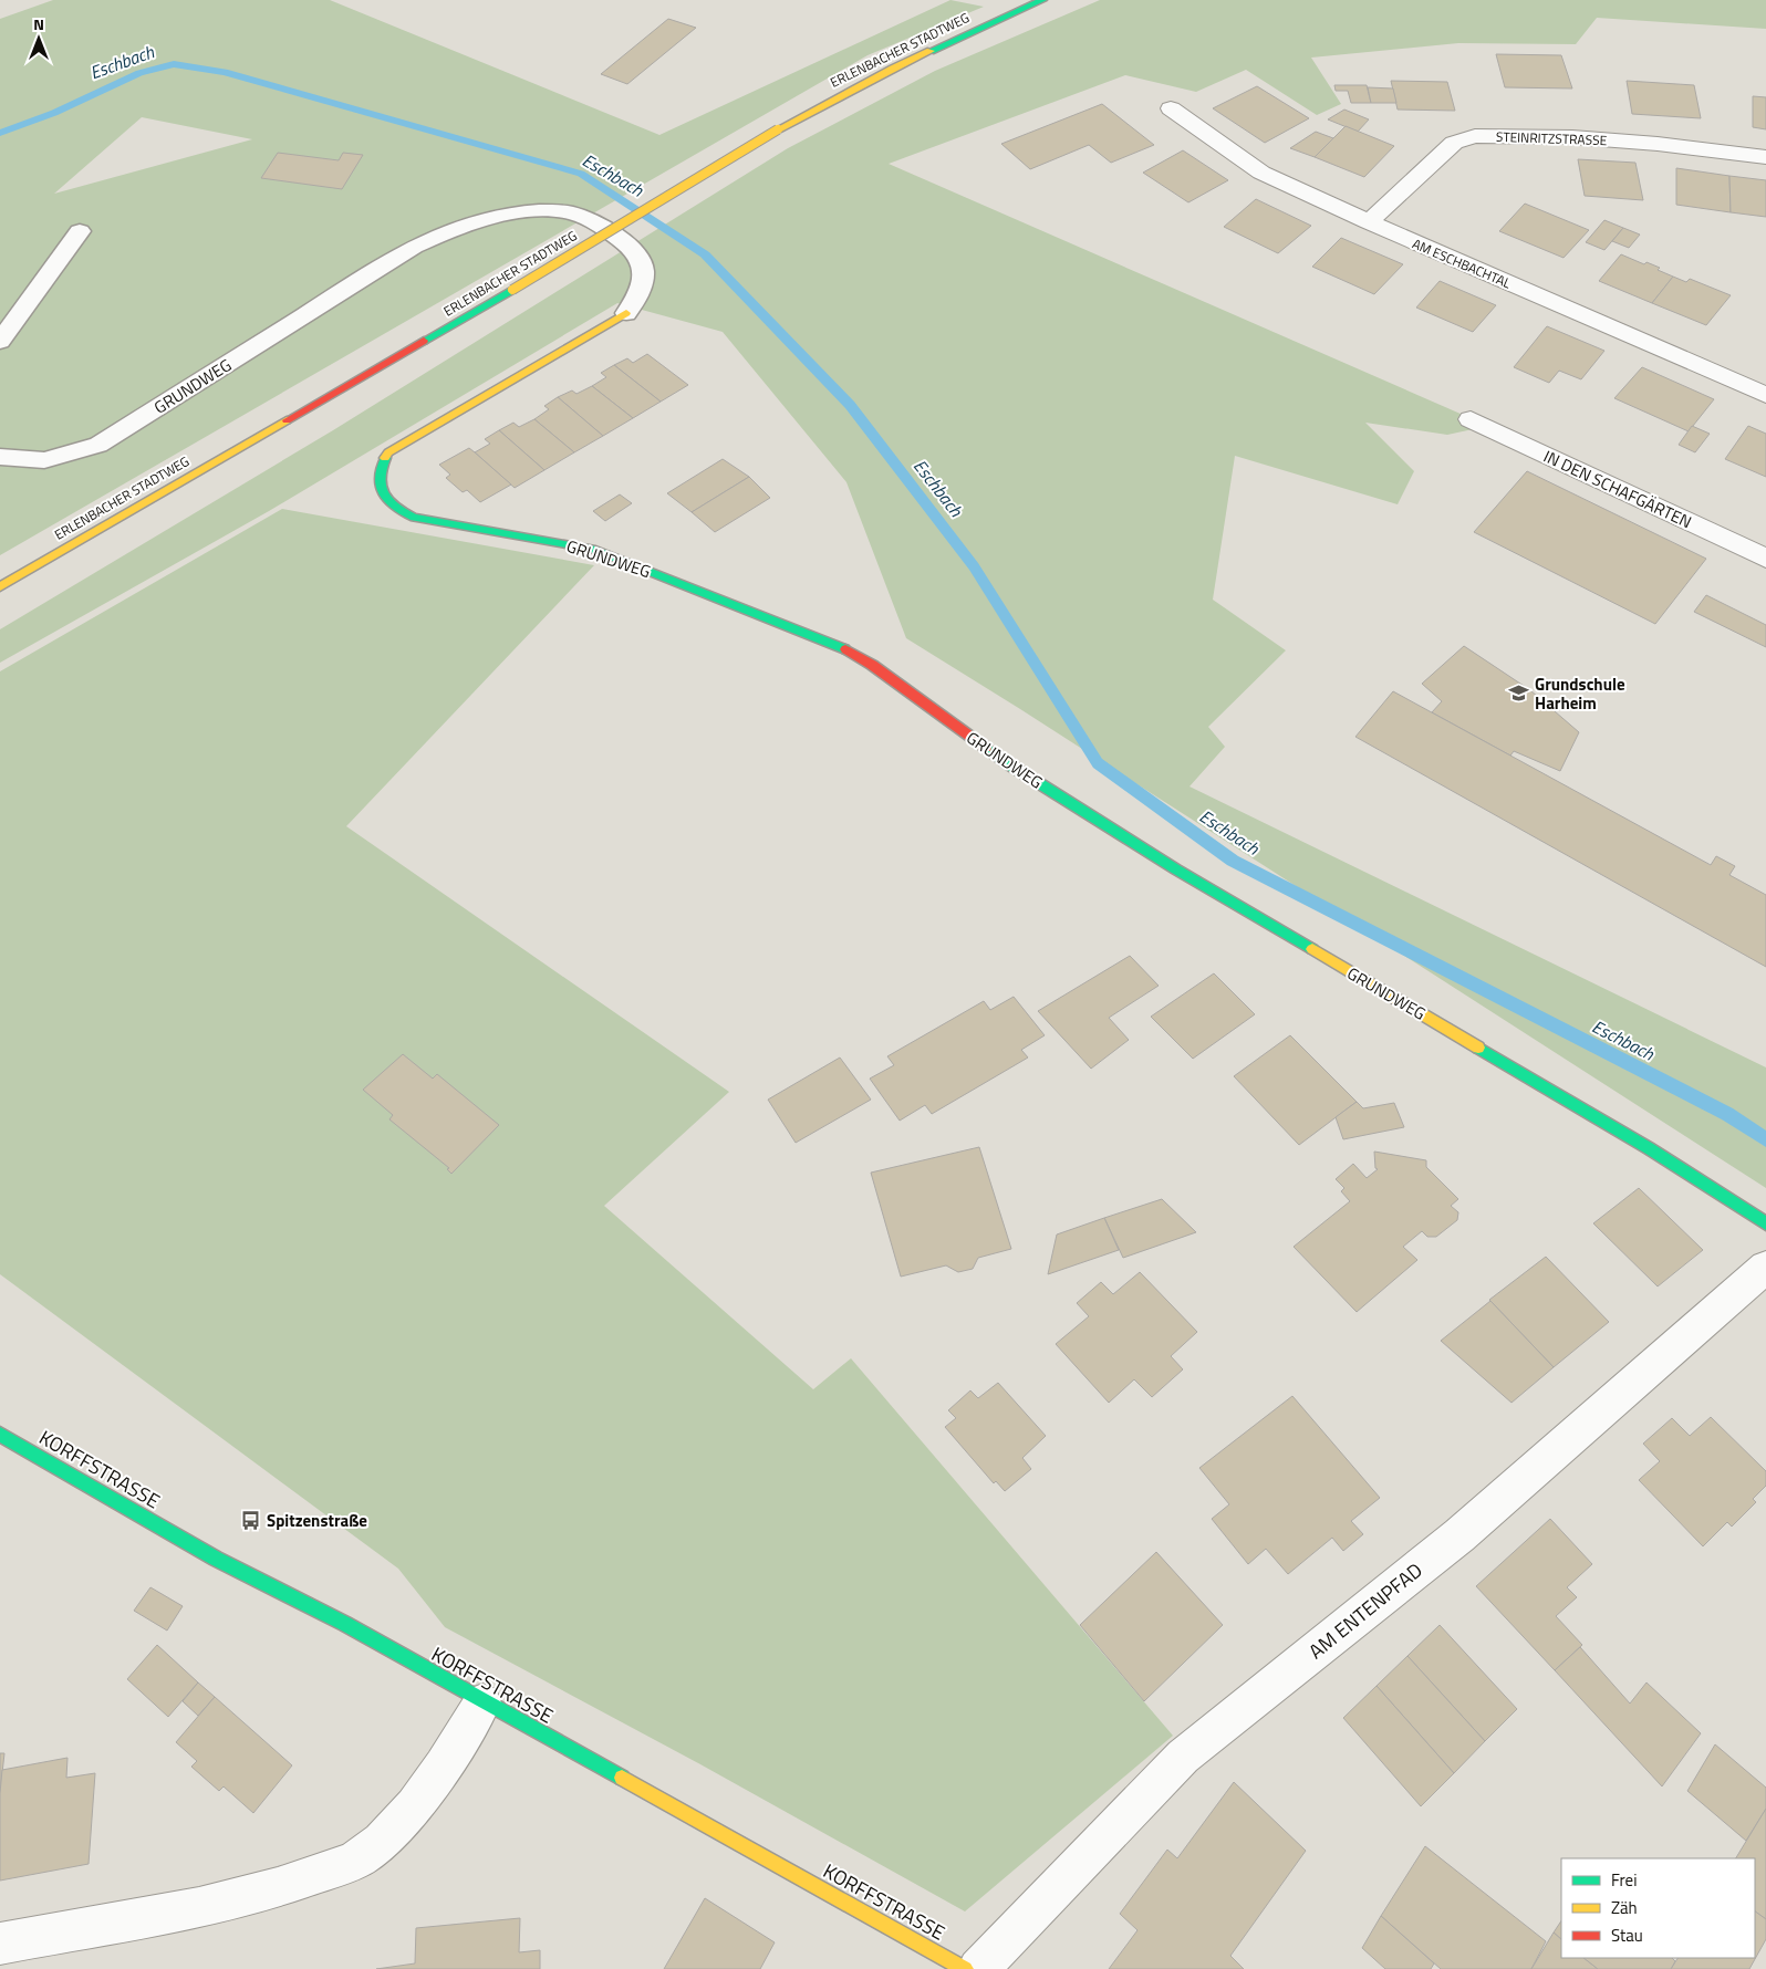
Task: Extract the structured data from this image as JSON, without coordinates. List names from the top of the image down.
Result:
{
  "streets": {
    "street": [
      "ERLENBACHER STADTWEG",
      "STEINRITZSTRASSE",
      "AM ESCHBACHTAL",
      "GRUNDWEG",
      "IN DEN SCHAFGÄRTEN",
      "KORFFSTRASSE",
      "AM ENTENPFAD"
    ]
  },
  "crossings": [
    ["STEINRITZSTRASSE", "AM ESCHBACHTAL"]
  ],
  "water": ["Eschbach"],
  "places": {
    "school or university": ["Grundschule Harheim"],
    "bus stop": ["Spitzenstraße"]
  },
  "legend": ["Frei", "Zäh", "Stau"],
  "north": "top"
}
